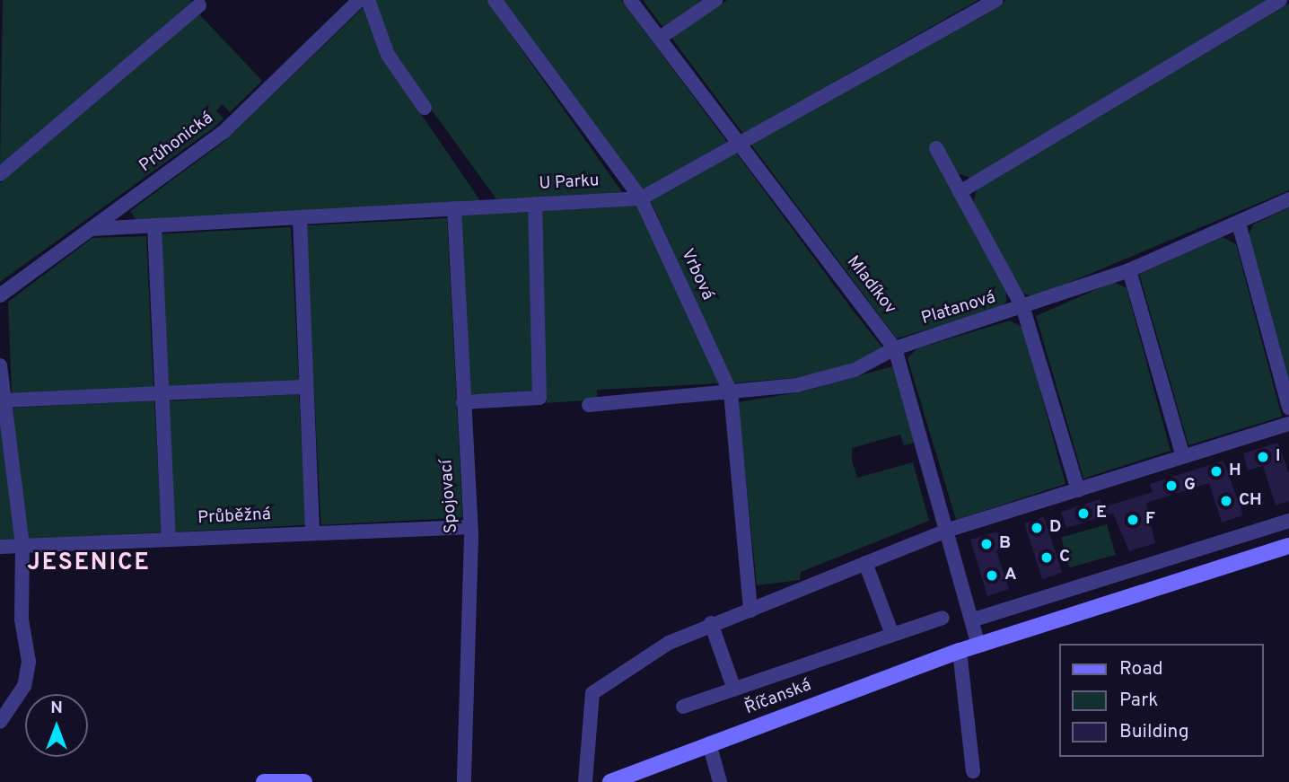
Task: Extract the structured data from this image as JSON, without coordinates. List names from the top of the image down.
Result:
{
  "streets": {
    "main road": ["Říčanská"],
    "street": [
      "Průhonická",
      "U Parku",
      "Vrbová",
      "Mladíkov",
      "Platanová",
      "Spojovací",
      "Průběžná"
    ]
  },
  "crossings": [
    ["Průhonická", "U Parku"],
    ["U Parku", "Vrbová"],
    ["U Parku", "Mladíkov"],
    ["U Parku", "Spojovací"],
    ["Vrbová", "Platanová"],
    ["Mladíkov", "Platanová"],
    ["Mladíkov", "Říčanská"],
    ["Spojovací", "Průběžná"]
  ],
  "districts": ["JESENICE"],
  "places": [
    "I",
    "H",
    "G",
    "CH",
    "E",
    "F",
    "D",
    "B",
    "C",
    "A"
  ],
  "legend": ["Road", "Park", "Building"],
  "north": "top"
}
